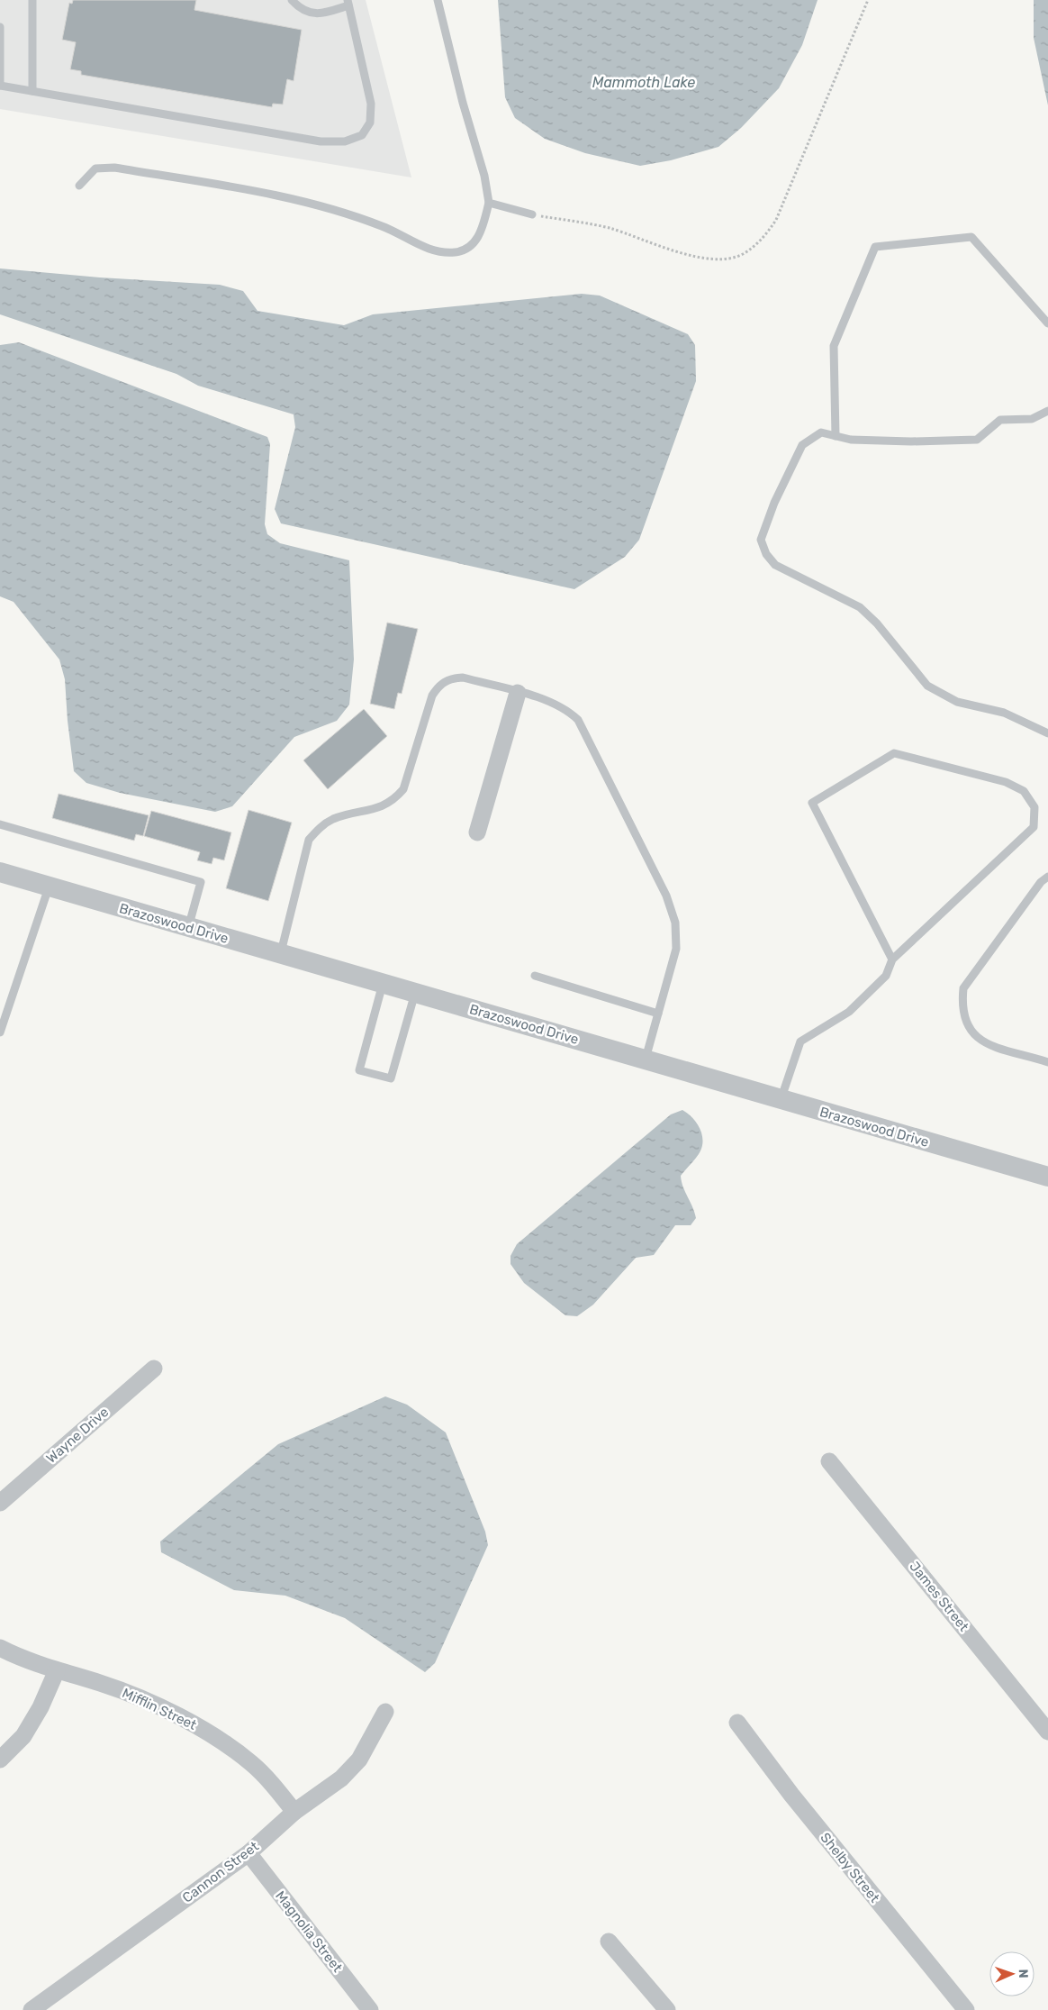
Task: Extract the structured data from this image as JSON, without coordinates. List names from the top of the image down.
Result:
{
  "streets": {
    "street": [
      "Brazoswood Drive",
      "Wayne Drive",
      "James Street",
      "Mifflin Street",
      "Shelby Street",
      "Cannon Street",
      "Magnolia Street"
    ]
  },
  "crossings": [
    ["Mifflin Street", "Cannon Street"],
    ["Cannon Street", "Magnolia Street"]
  ],
  "water": ["Mammoth Lake"],
  "north": "right"
}
